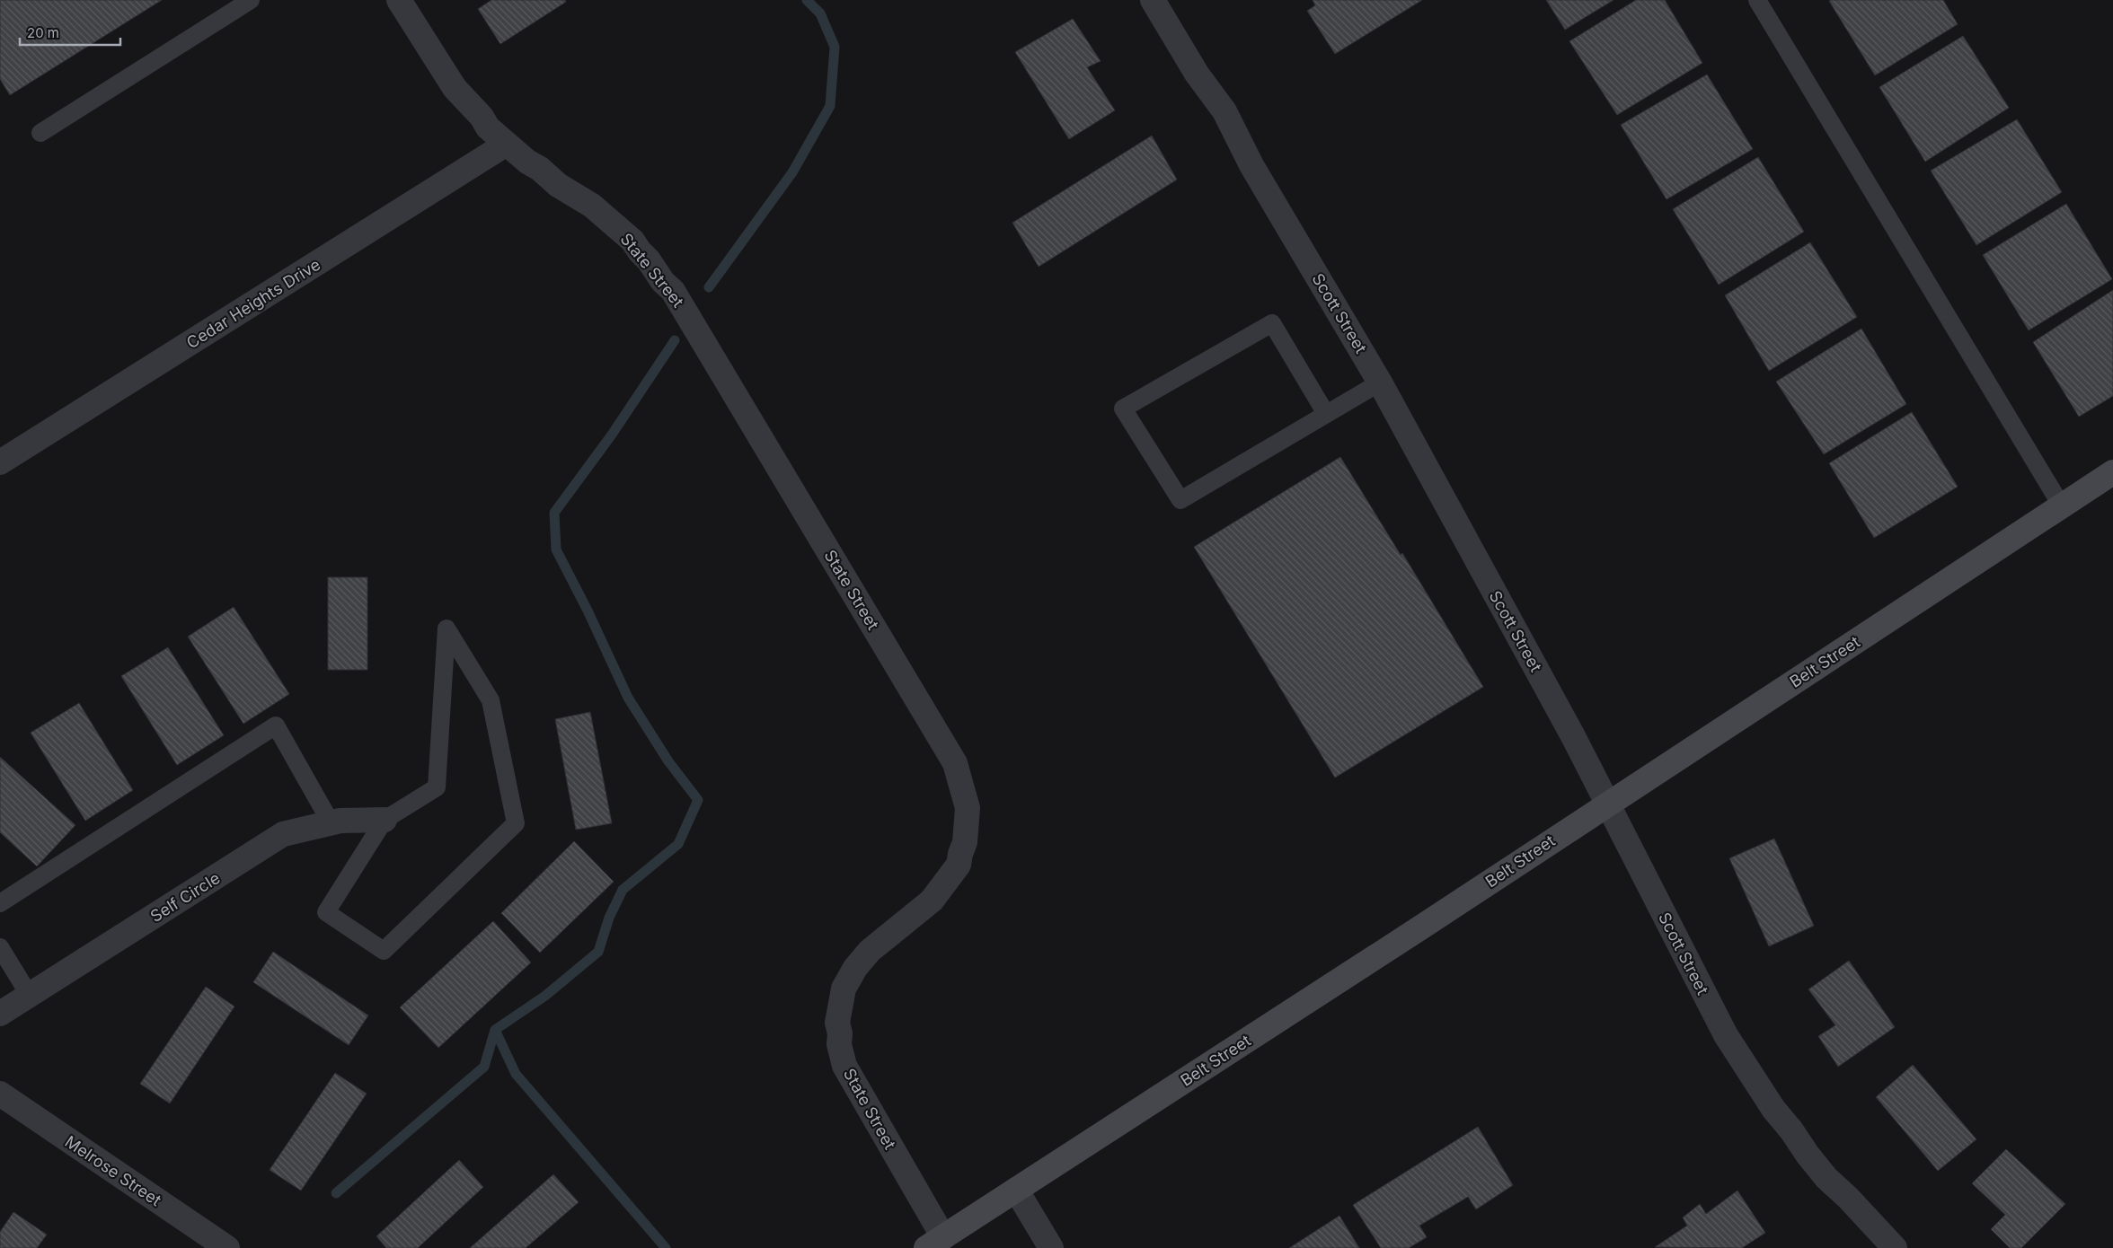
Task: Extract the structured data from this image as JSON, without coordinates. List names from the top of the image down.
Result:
{
  "streets": {
    "street": [
      "State Street",
      "Cedar Heights Drive",
      "Scott Street",
      "Belt Street",
      "Self Circle",
      "Melrose Street"
    ]
  },
  "crossings": [
    ["State Street", "Cedar Heights Drive"],
    ["State Street", "Belt Street"],
    ["Scott Street", "Belt Street"]
  ],
  "scale_bar": "20 m"
}
